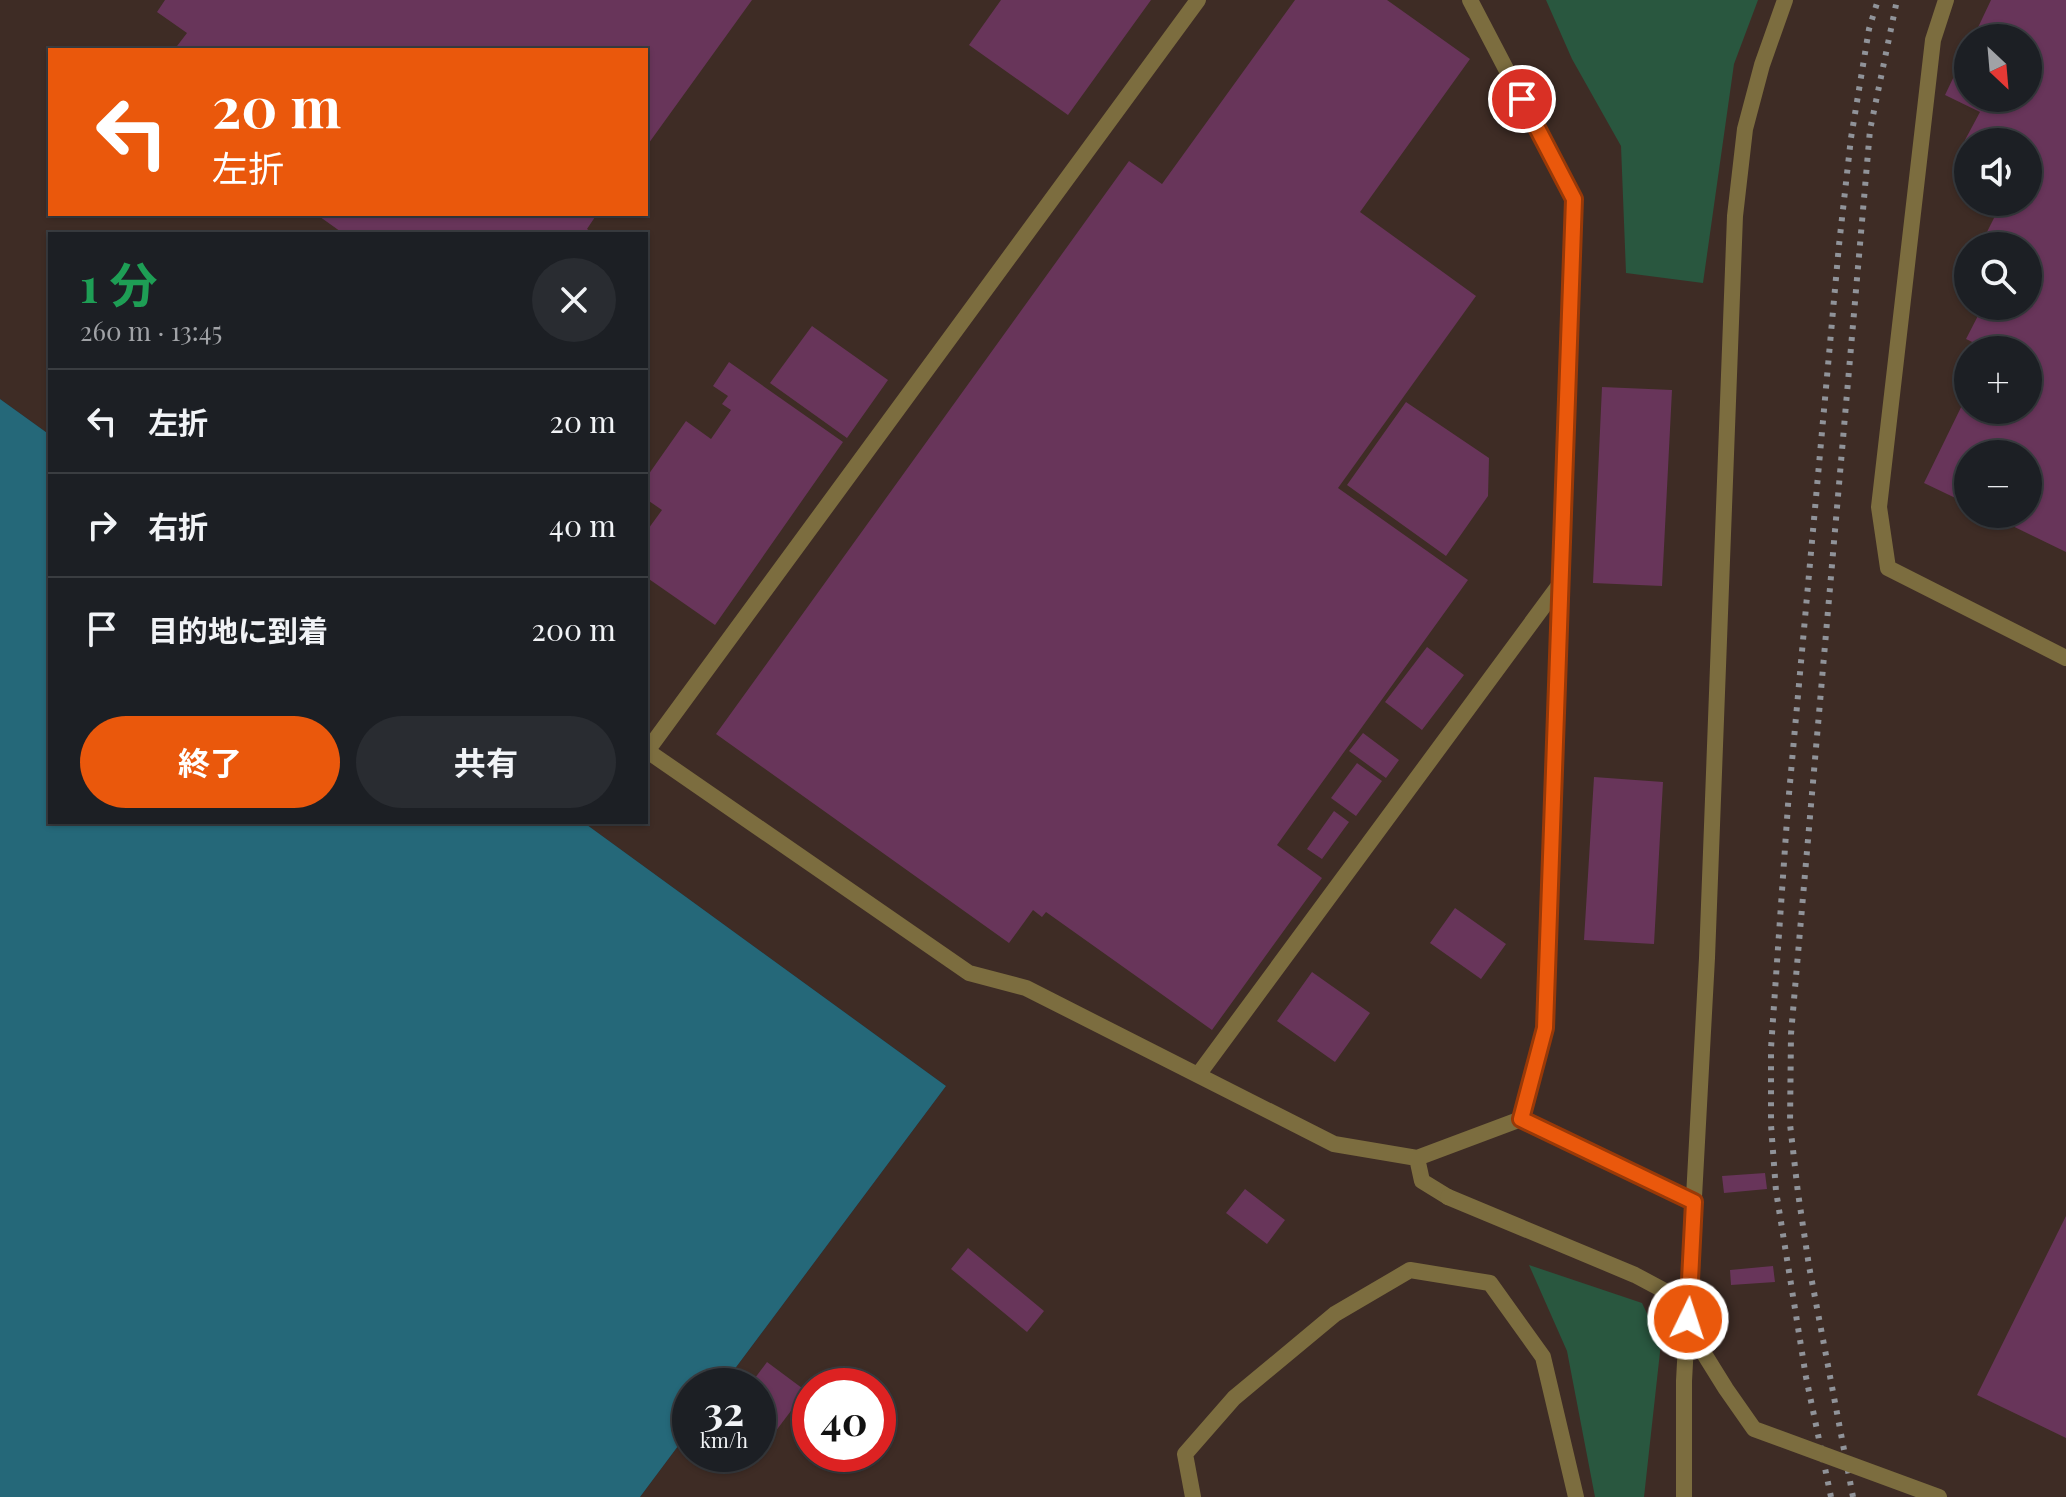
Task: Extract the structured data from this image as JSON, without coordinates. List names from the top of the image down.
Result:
{
  "north": "bottom right",
  "page": {
    "map_buttons": ["+", "−"],
    "turn": ["20 m", "左折"],
    "heading": ["1 分", "260 m · 13:45"],
    "list": [
      {
        "name": "左折",
        "value": "20 m"
      },
      {
        "name": "右折",
        "value": "40 m"
      },
      {
        "name": "目的地に到着",
        "value": "200 m"
      }
    ],
    "buttons": ["終了", "共有"],
    "speed": "32 km/h",
    "limit": "40"
  }
}
